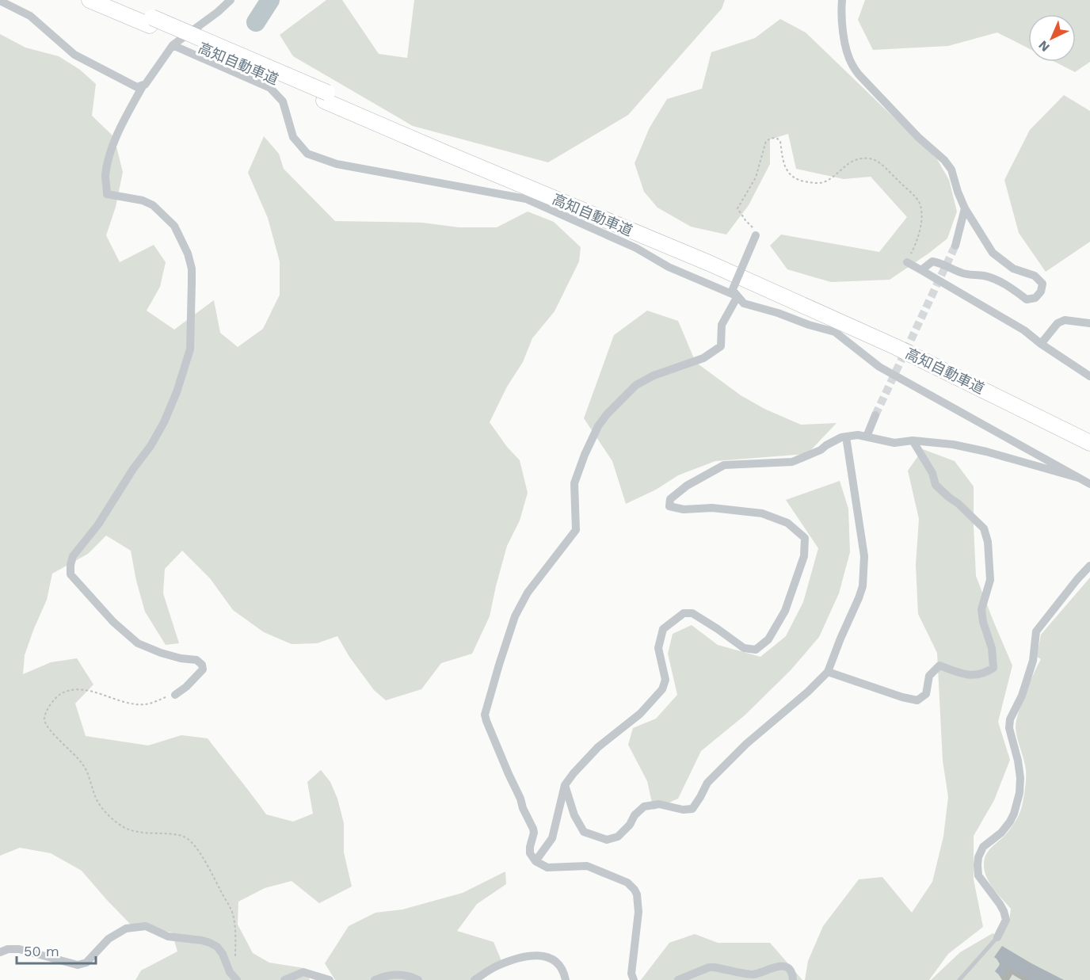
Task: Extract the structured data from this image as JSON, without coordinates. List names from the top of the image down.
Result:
{
  "streets": {
    "highway": ["高知自動車道"]
  },
  "scale_bar": "50 m",
  "north": "bottom left"
}
